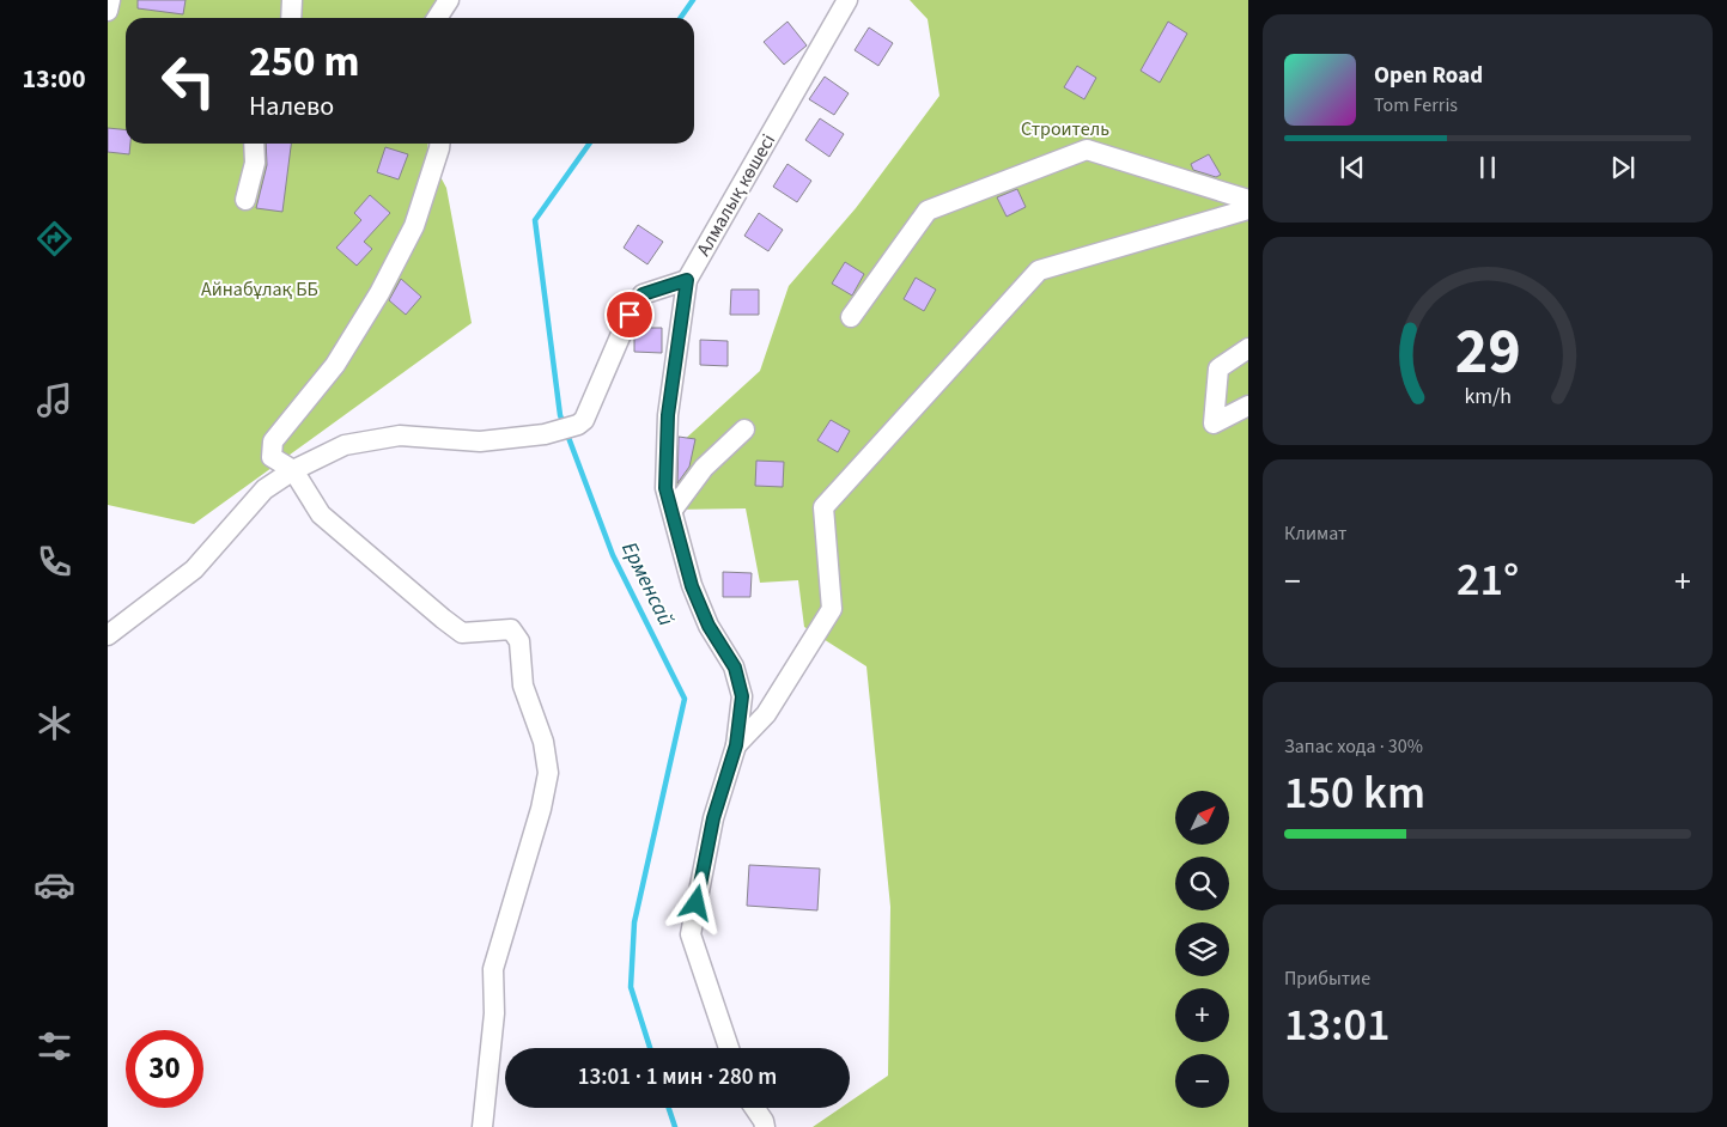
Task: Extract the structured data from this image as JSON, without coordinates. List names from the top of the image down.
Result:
{
  "streets": {
    "street": ["Алмалық көшесі"]
  },
  "water": ["Ерменсай"],
  "parks": ["Строитель", "Айнабұлақ ББ"],
  "north": "top right",
  "page": {
    "tabs": "13:00",
    "turn": ["250 m", "Налево"],
    "song": ["Open Road", "Tom Ferris"],
    "tile": [
      "Климат",
      ["Запас хода · 30%", "150 km"],
      ["Прибытие", "13:01"]
    ],
    "heat": ["−", "21°", "+"],
    "map_buttons": ["+", "−"],
    "limit": "30",
    "trip": "13:01 · 1 мин · 280 m",
    "gauge": ["29", "km/h"]
  }
}
